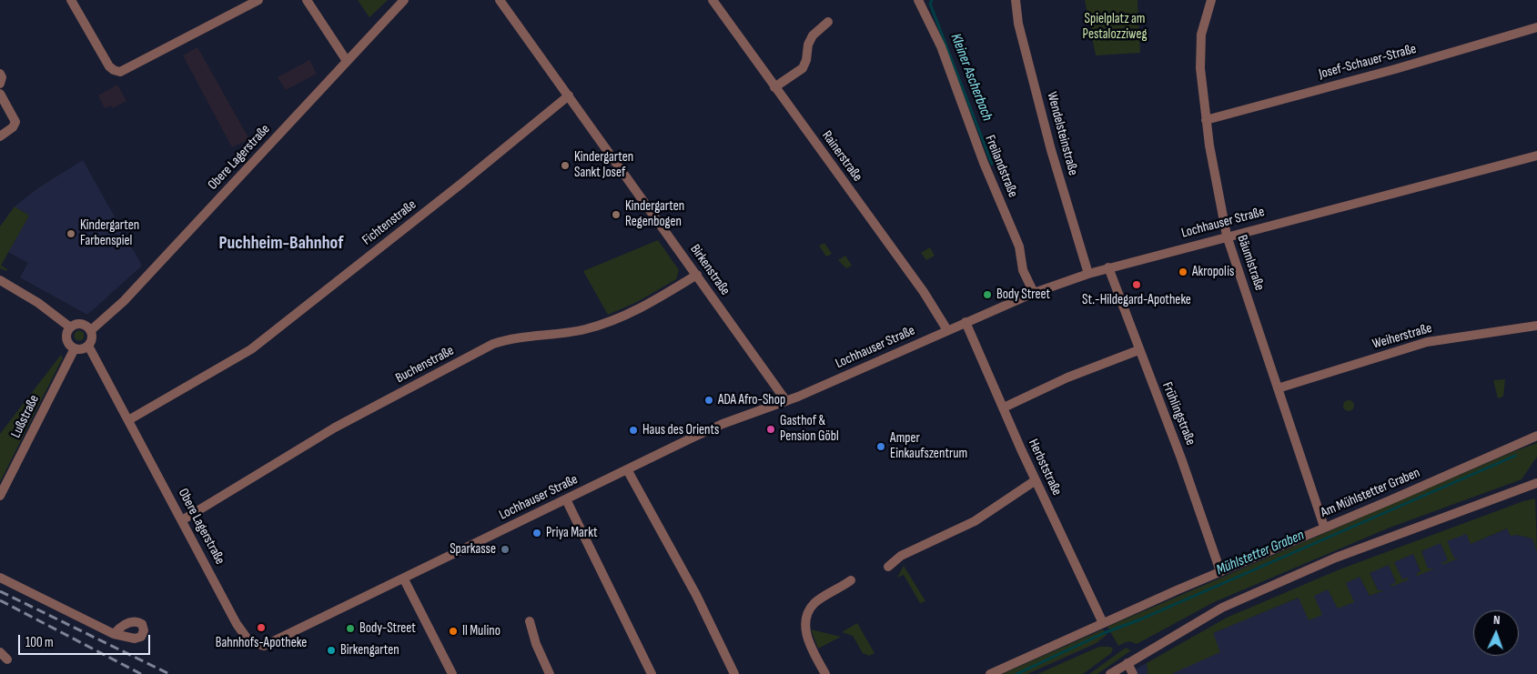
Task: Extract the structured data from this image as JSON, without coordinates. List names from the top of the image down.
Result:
{
  "streets": {
    "street": [
      "Josef-Schauer-Straße",
      "Wendelsteinstraße",
      "Rainerstraße",
      "Obere Lagerstraße",
      "Freilandstraße",
      "Fichtenstraße",
      "Lochhauser Straße",
      "Bäumlstraße",
      "Birkenstraße",
      "Weiherstraße",
      "Buchenstraße",
      "Frühlingstraße",
      "Lußstraße",
      "Herbststraße",
      "Am Mühlstetter Graben"
    ]
  },
  "crossings": [
    ["Josef-Schauer-Straße", "Bäumlstraße"],
    ["Wendelsteinstraße", "Lochhauser Straße"],
    ["Rainerstraße", "Lochhauser Straße"],
    ["Obere Lagerstraße", "Fichtenstraße"],
    ["Obere Lagerstraße", "Lochhauser Straße"],
    ["Obere Lagerstraße", "Buchenstraße"],
    ["Obere Lagerstraße", "Lußstraße"],
    ["Freilandstraße", "Lochhauser Straße"],
    ["Fichtenstraße", "Birkenstraße"],
    ["Lochhauser Straße", "Bäumlstraße"],
    ["Lochhauser Straße", "Birkenstraße"],
    ["Lochhauser Straße", "Frühlingstraße"],
    ["Lochhauser Straße", "Herbststraße"],
    ["Bäumlstraße", "Weiherstraße"],
    ["Bäumlstraße", "Am Mühlstetter Graben"],
    ["Birkenstraße", "Buchenstraße"],
    ["Frühlingstraße", "Am Mühlstetter Graben"],
    ["Herbststraße", "Am Mühlstetter Graben"]
  ],
  "districts": ["Puchheim-Bahnhof"],
  "water": ["Kleiner Ascherbach", "Mühlstetter Graben"],
  "parks": ["Spielplatz am Pestalozziweg"],
  "places": [
    "Kindergarten Sankt Josef",
    "Kindergarten Regenbogen",
    "Kindergarten Farbenspiel",
    "Akropolis",
    "St.-Hildegard-Apotheke",
    "Body Street",
    "ADA Afro-Shop",
    "Gasthof & Pension Göbl",
    "Haus des Orients",
    "Amper Einkaufszentrum",
    "Priya Markt",
    "Sparkasse",
    "Bahnhofs-Apotheke",
    "Body-Street",
    "Il Mulino",
    "Birkengarten"
  ],
  "scale_bar": "100 m",
  "north": "top"
}
